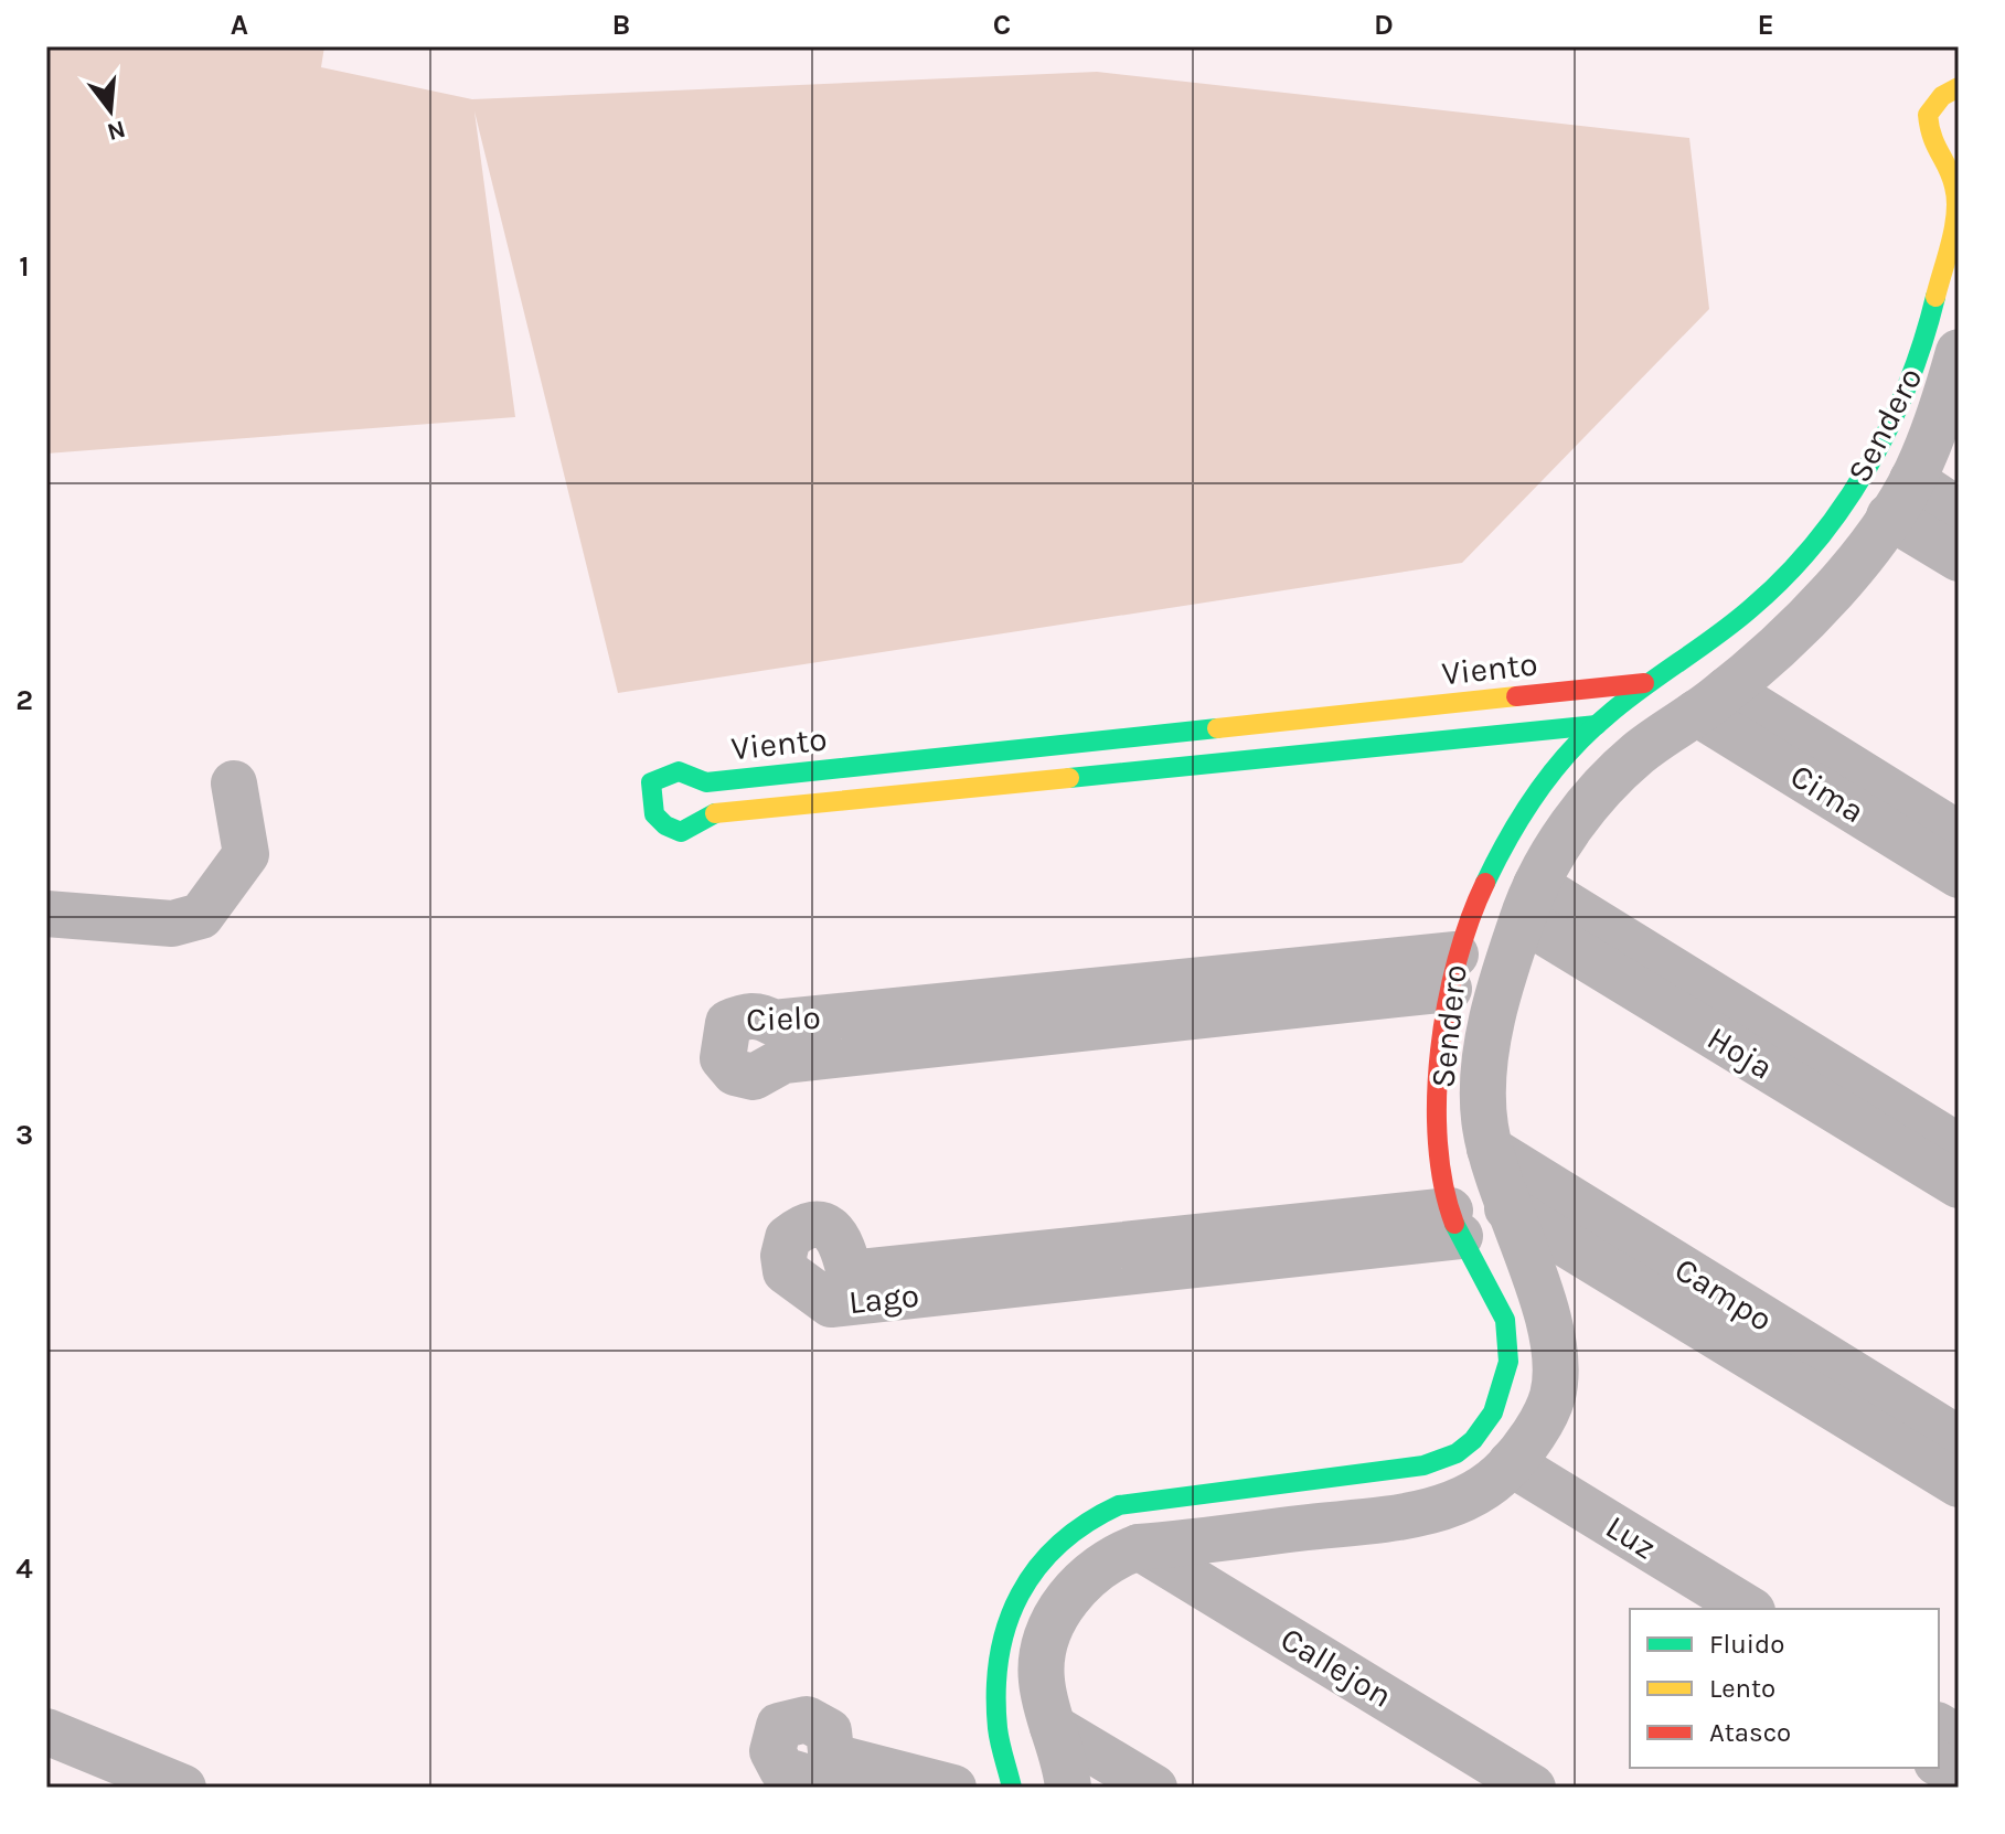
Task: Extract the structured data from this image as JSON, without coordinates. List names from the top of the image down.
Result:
{
  "streets": {
    "street": [
      "Sendero",
      "Viento",
      "Cima",
      "Cielo",
      "Hoja",
      "Campo",
      "Lago",
      "Luz",
      "Callejon"
    ]
  },
  "crossings": [
    ["Sendero", "Viento"],
    ["Sendero", "Cima"],
    ["Sendero", "Cielo"],
    ["Sendero", "Hoja"],
    ["Sendero", "Campo"],
    ["Sendero", "Lago"],
    ["Sendero", "Luz"],
    ["Sendero", "Callejon"]
  ],
  "legend": ["Fluido", "Lento", "Atasco"],
  "north": "bottom",
  "grid": {
    "columns": [
      "A",
      "B",
      "C",
      "D",
      "E"
    ],
    "rows": [
      "1",
      "2",
      "3",
      "4"
    ]
  }
}
